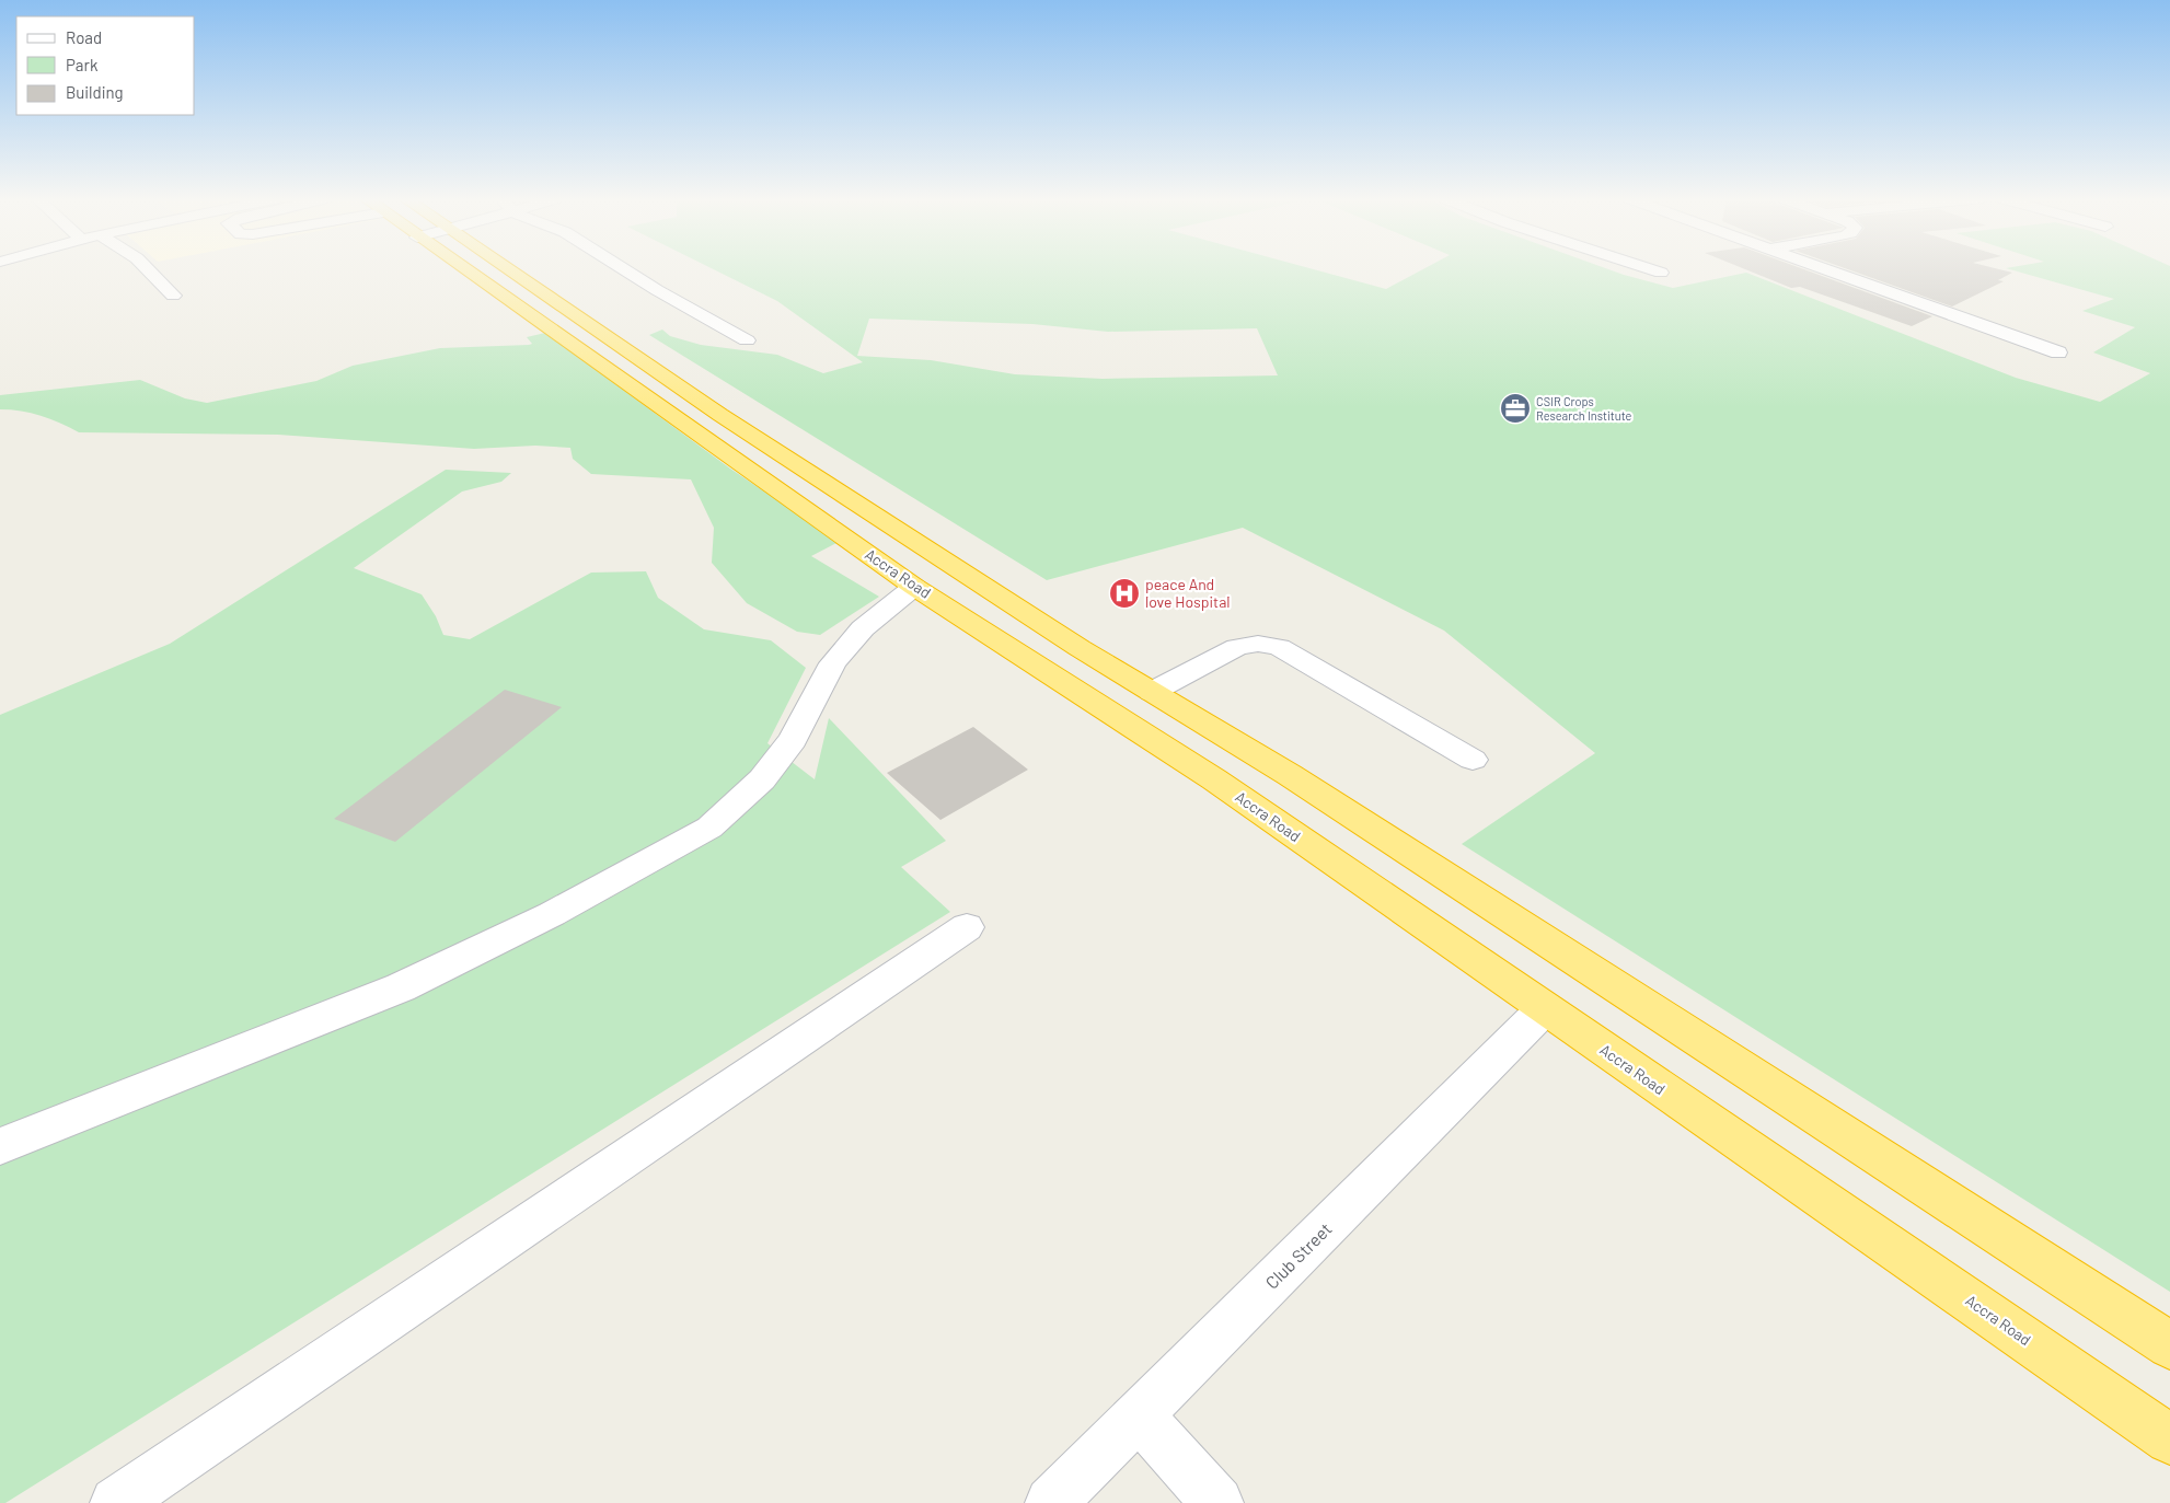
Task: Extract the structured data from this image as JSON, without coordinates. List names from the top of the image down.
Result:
{
  "streets": {
    "highway": ["Accra Road"],
    "street": ["Club Street"]
  },
  "crossings": [
    ["Accra Road", "Club Street"]
  ],
  "places": {
    "office": ["CSIR Crops Research Institute"],
    "hospital": ["peace And love Hospital"]
  },
  "legend": ["Road", "Park", "Building"]
}
